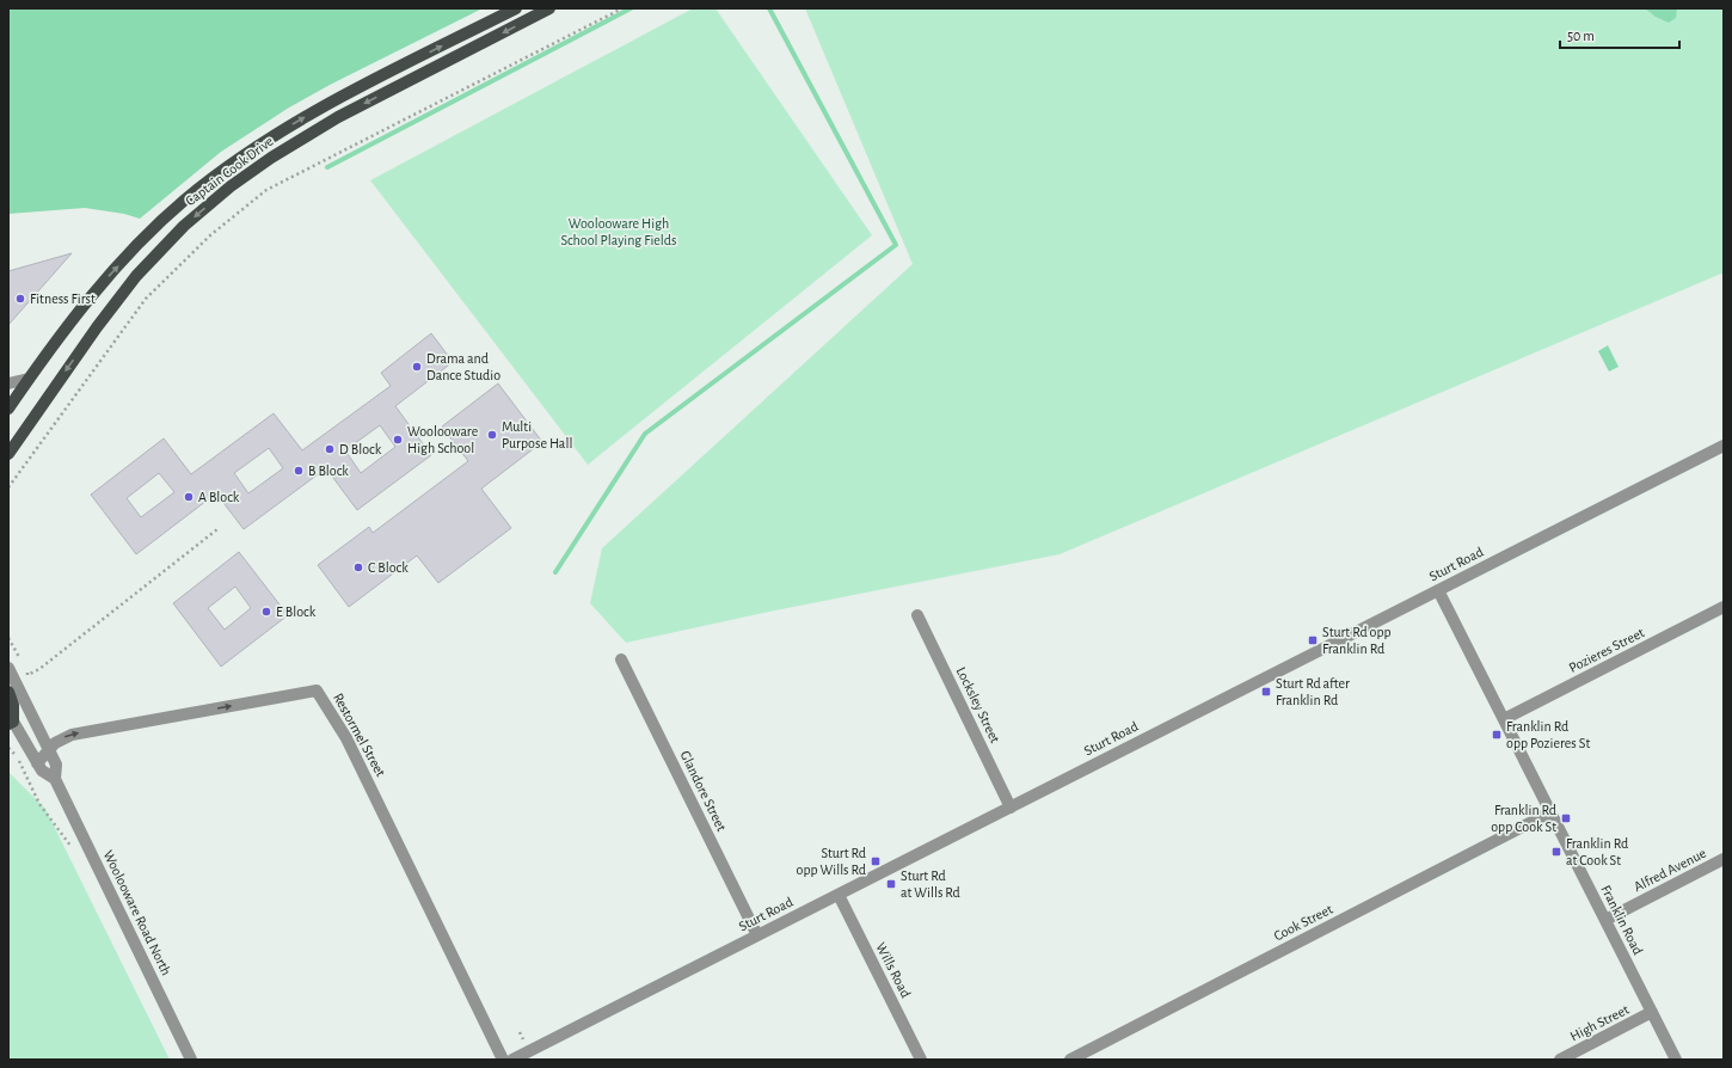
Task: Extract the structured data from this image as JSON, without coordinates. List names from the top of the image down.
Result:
{
  "streets": {
    "main road": ["Captain Cook Drive"],
    "street": [
      "Sturt Road",
      "Pozieres Street",
      "Locksley Street",
      "Restormel Street",
      "Glandore Street",
      "Alfred Avenue",
      "Woolooware Road North",
      "Franklin Road",
      "Cook Street",
      "Wills Road",
      "High Street"
    ]
  },
  "crossings": [
    ["Sturt Road", "Locksley Street"],
    ["Sturt Road", "Glandore Street"],
    ["Sturt Road", "Franklin Road"],
    ["Sturt Road", "Wills Road"],
    ["Pozieres Street", "Franklin Road"],
    ["Restormel Street", "Woolooware Road North"],
    ["Alfred Avenue", "Franklin Road"],
    ["Franklin Road", "Cook Street"],
    ["Franklin Road", "High Street"]
  ],
  "parks": ["Woolooware High School Playing Fields"],
  "places": {
    "other": [
      "Fitness First",
      "Drama and Dance Studio",
      "Multi Purpose Hall",
      "Woolooware High School",
      "D Block",
      "B Block",
      "A Block",
      "C Block",
      "E Block"
    ],
    "transit": [
      "Sturt Rd opp Franklin Rd",
      "Sturt Rd after Franklin Rd",
      "Franklin Rd opp Pozieres St",
      "Franklin Rd opp Cook St",
      "Franklin Rd at Cook St",
      "Sturt Rd opp Wills Rd",
      "Sturt Rd at Wills Rd"
    ]
  },
  "scale_bar": "50 m"
}
